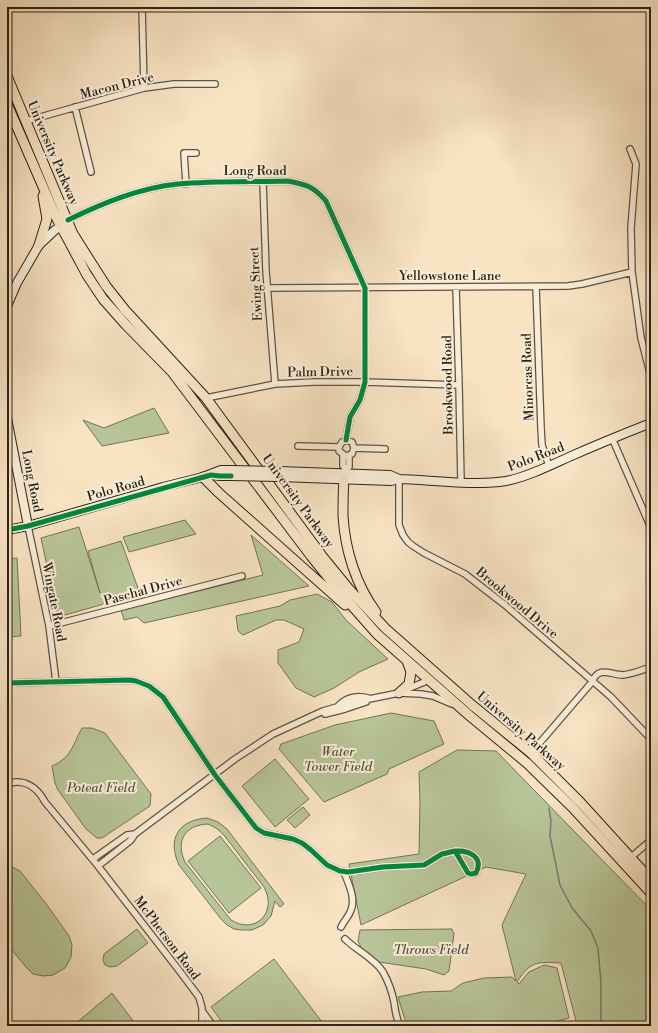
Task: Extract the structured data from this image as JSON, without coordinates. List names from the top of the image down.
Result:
{
  "streets": {
    "main road": ["University Parkway", "Long Road", "Polo Road"],
    "street": [
      "Macon Drive",
      "Yellowstone Lane",
      "Ewing Street",
      "Palm Drive",
      "Minorcas Road",
      "Brookwood Road",
      "Paschal Drive",
      "Wingate Road",
      "Brookwood Drive",
      "McPherson Road"
    ]
  },
  "crossings": [
    ["Macon Drive", "University Parkway"],
    ["University Parkway", "Long Road"],
    ["University Parkway", "Palm Drive"],
    ["Long Road", "Yellowstone Lane"],
    ["Long Road", "Ewing Street"],
    ["Long Road", "Palm Drive"],
    ["Long Road", "Polo Road"],
    ["Long Road", "Wingate Road"],
    ["Yellowstone Lane", "Ewing Street"],
    ["Yellowstone Lane", "Minorcas Road"],
    ["Yellowstone Lane", "Brookwood Road"],
    ["Ewing Street", "Palm Drive"],
    ["Palm Drive", "Brookwood Road"],
    ["Minorcas Road", "Polo Road"],
    ["Brookwood Road", "Polo Road"],
    ["Polo Road", "Wingate Road"],
    ["Polo Road", "Brookwood Drive"],
    ["Paschal Drive", "Wingate Road"]
  ],
  "parks": ["Water Tower Field", "Poteat Field", "Throws Field"]
}
